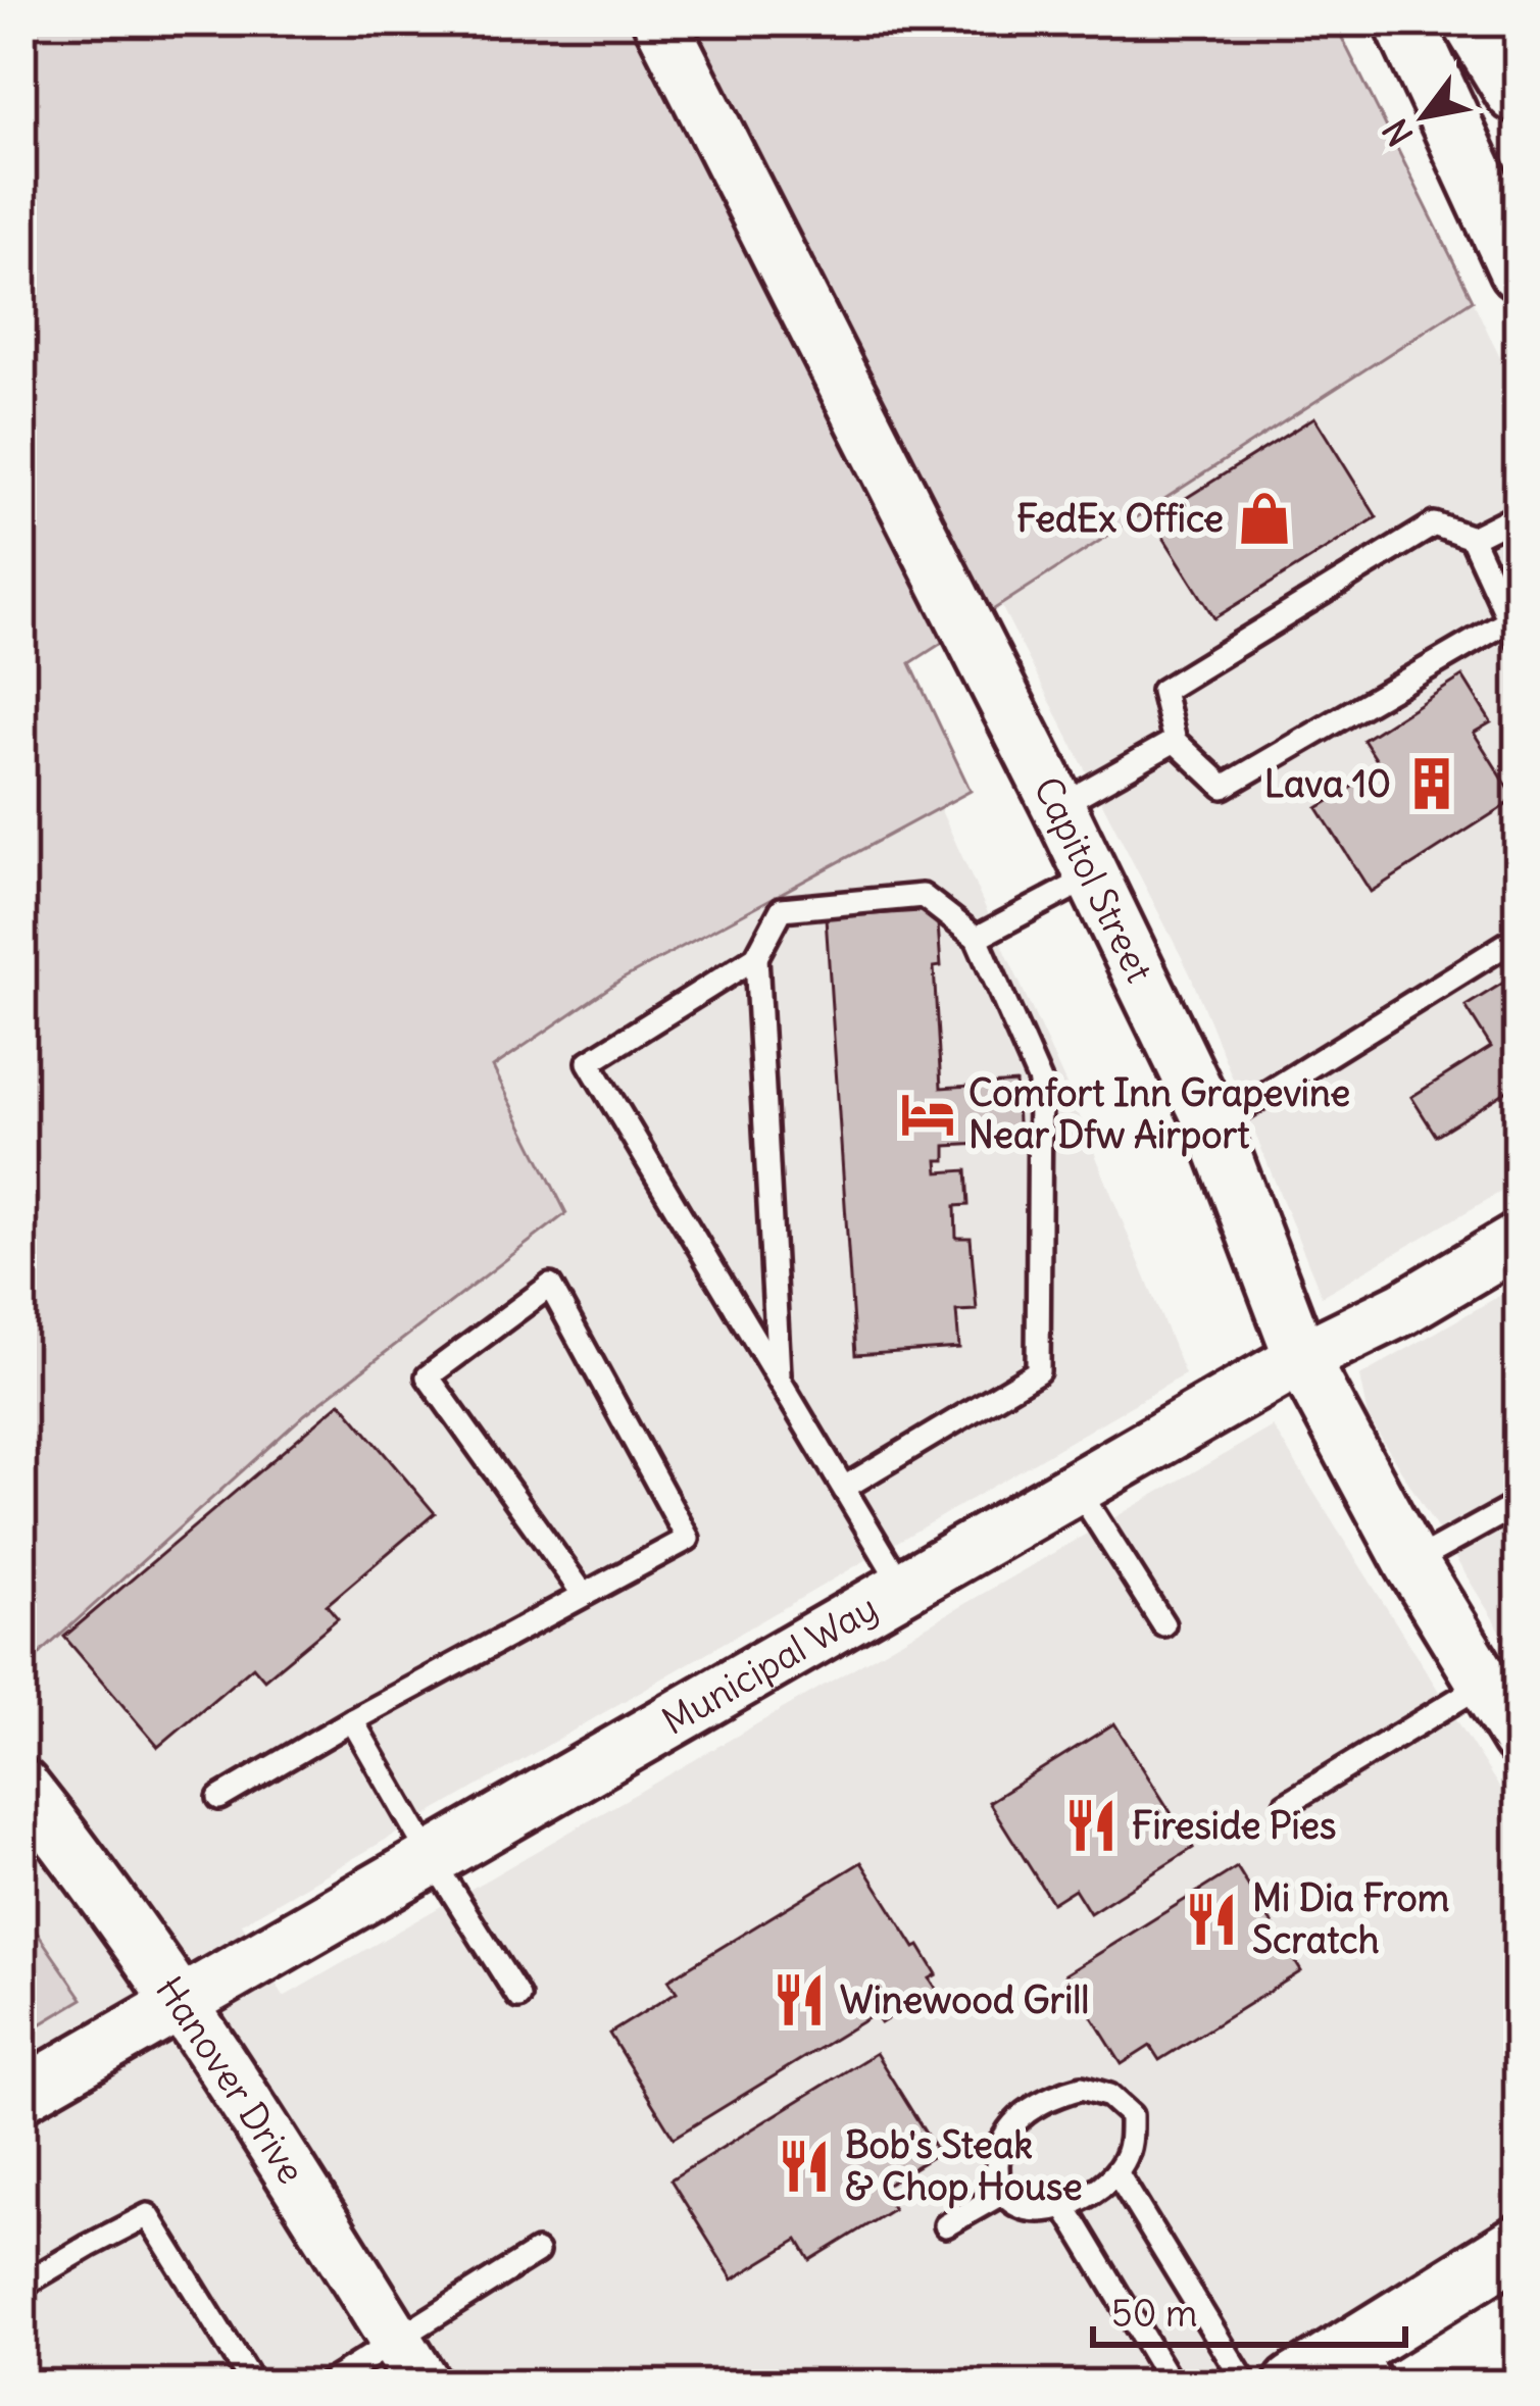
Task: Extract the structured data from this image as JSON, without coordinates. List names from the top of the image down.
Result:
{
  "streets": {
    "street": ["Capitol Street", "Municipal Way", "Hanover Drive"]
  },
  "crossings": [
    ["Capitol Street", "Municipal Way"],
    ["Municipal Way", "Hanover Drive"]
  ],
  "places": {
    "shop": ["FedEx Office"],
    "building": ["Lava 10"],
    "hotel": ["Comfort Inn Grapevine Near Dfw Airport"],
    "restaurant": [
      "Fireside Pies",
      "Mi Dia From Scratch",
      "Winewood Grill",
      "Bob's Steak & Chop House"
    ]
  },
  "scale_bar": "50 m",
  "north": "bottom left"
}
